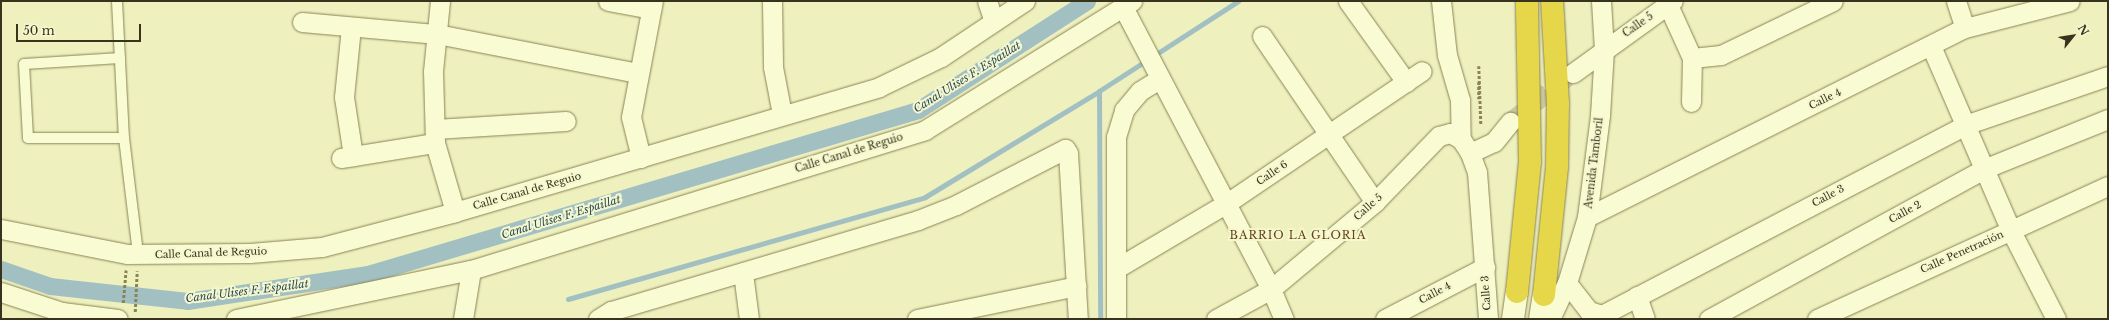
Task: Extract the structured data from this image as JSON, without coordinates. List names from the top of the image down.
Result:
{
  "streets": {
    "street": [
      "Calle 5",
      "Calle 4",
      "Calle Canal de Reguio",
      "Avenida Tamboril",
      "Calle 6",
      "Calle 3",
      "Calle 2",
      "Calle Penetración"
    ]
  },
  "crossings": [
    ["Calle 5", "Avenida Tamboril"],
    ["Calle 5", "Calle 3"],
    ["Calle 4", "Avenida Tamboril"],
    ["Calle 4", "Calle 3"],
    ["Avenida Tamboril", "Calle 3"]
  ],
  "districts": ["BARRIO LA GLORIA"],
  "water": ["Canal Ulises F. Espaillat"],
  "scale_bar": "50 m",
  "north": "top right"
}
